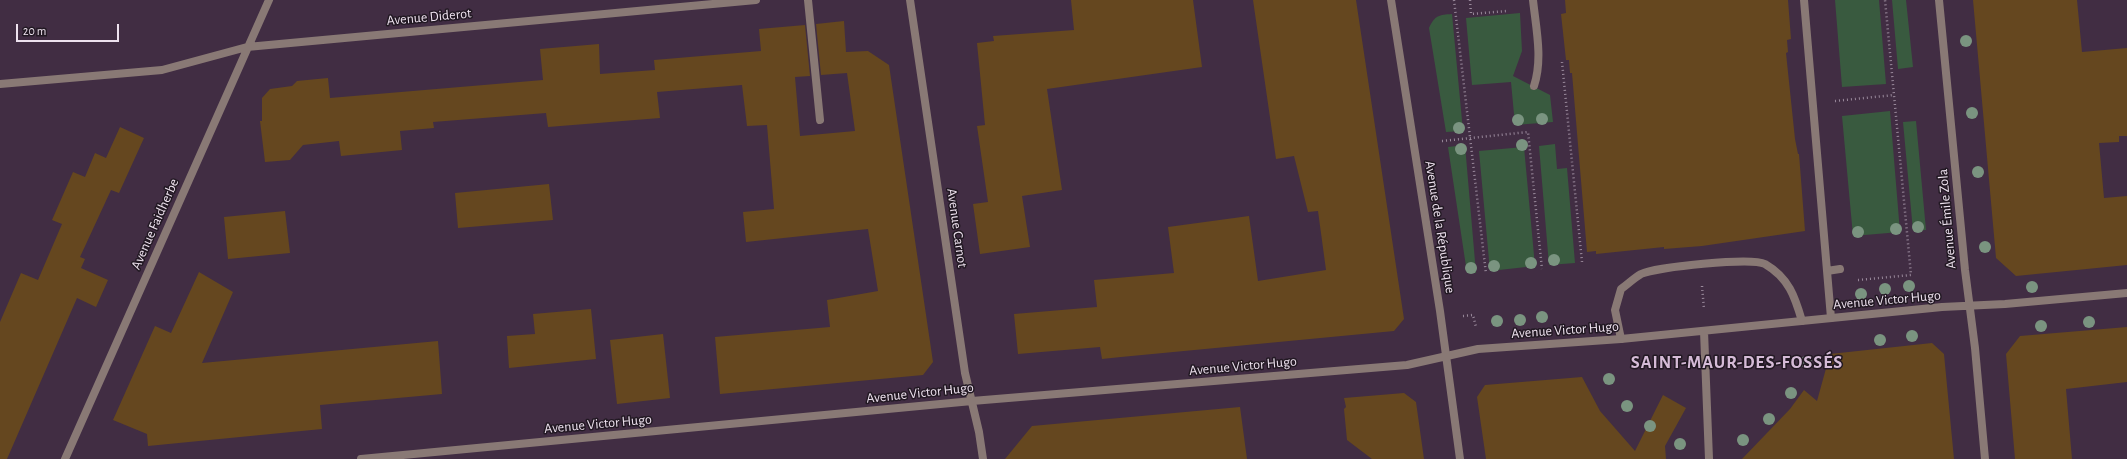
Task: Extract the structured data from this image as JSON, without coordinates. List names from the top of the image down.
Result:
{
  "streets": {
    "street": [
      "Avenue Diderot",
      "Avenue Émile Zola",
      "Avenue Faidherbe",
      "Avenue de la République",
      "Avenue Carnot",
      "Avenue Victor Hugo"
    ]
  },
  "crossings": [
    ["Avenue Diderot", "Avenue Faidherbe"],
    ["Avenue Émile Zola", "Avenue Victor Hugo"],
    ["Avenue de la République", "Avenue Victor Hugo"],
    ["Avenue Carnot", "Avenue Victor Hugo"]
  ],
  "districts": ["SAINT-MAUR-DES-FOSSÉS"],
  "scale_bar": "20 m"
}
